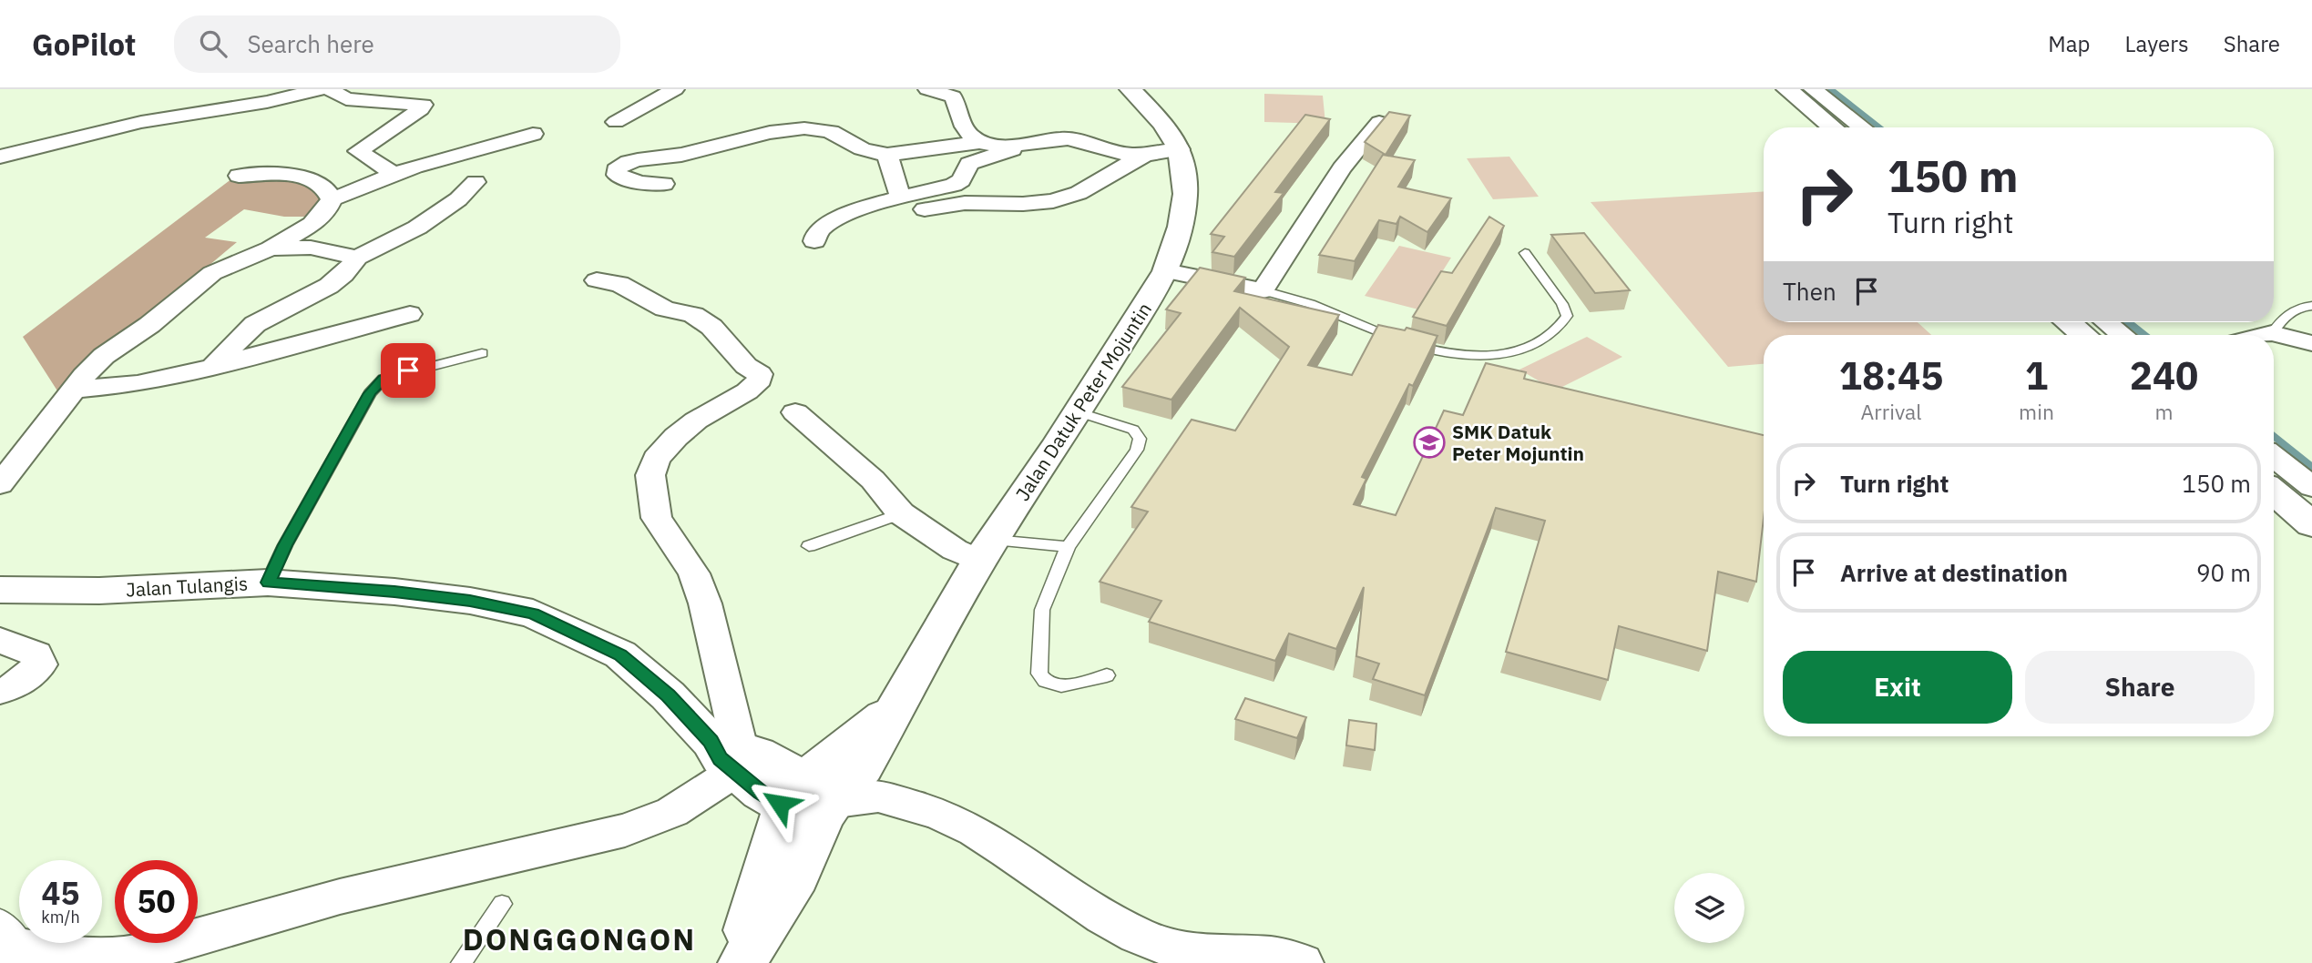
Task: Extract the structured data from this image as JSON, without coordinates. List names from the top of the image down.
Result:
{
  "streets": {
    "street": ["Jalan Datuk Peter Mojuntin", "Jalan Tulangis"]
  },
  "crossings": [
    ["Jalan Datuk Peter Mojuntin", "Jalan Tulangis"]
  ],
  "districts": ["DONGGONGON"],
  "places": {
    "school or university": ["SMK Datuk Peter Mojuntin"]
  },
  "page": {
    "header": "GoPilot",
    "search": "Search here",
    "nav": ["Map", "Layers", "Share"],
    "turn": ["150 m", "Turn right"],
    "then": "Then",
    "eta": [
      "18:45",
      "Arrival",
      "1",
      "min",
      "240",
      "m"
    ],
    "list": [
      {
        "name": "Turn right",
        "value": "150 m"
      },
      {
        "name": "Arrive at destination",
        "value": "90 m"
      }
    ],
    "buttons": ["Exit", "Share"],
    "speed": "45 km/h",
    "limit": "50"
  }
}
